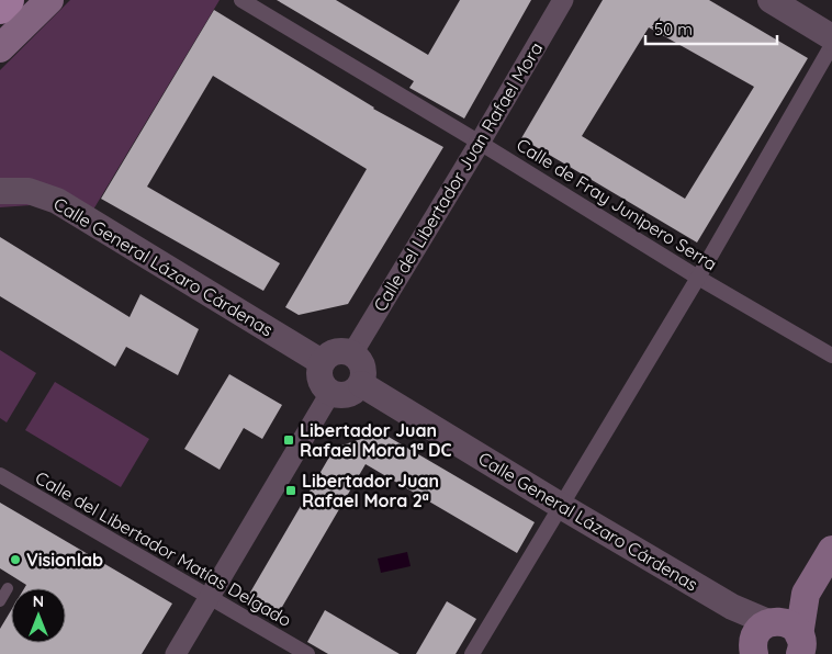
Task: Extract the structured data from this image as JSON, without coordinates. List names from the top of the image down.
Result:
{
  "streets": {
    "street": [
      "Calle del Libertador Juan Rafael Mora",
      "Calle de Fray Junipero Serra",
      "Calle General Lázaro Cárdenas",
      "Calle del Libertador Matías Delgado"
    ]
  },
  "crossings": [
    ["Calle del Libertador Juan Rafael Mora", "Calle de Fray Junipero Serra"],
    ["Calle del Libertador Juan Rafael Mora", "Calle General Lázaro Cárdenas"]
  ],
  "places": {
    "transit": ["Libertador Juan Rafael Mora 1ª DC", "Libertador Juan Rafael Mora 2ª"],
    "other": ["Visionlab"]
  },
  "scale_bar": "50 m",
  "north": "top"
}
